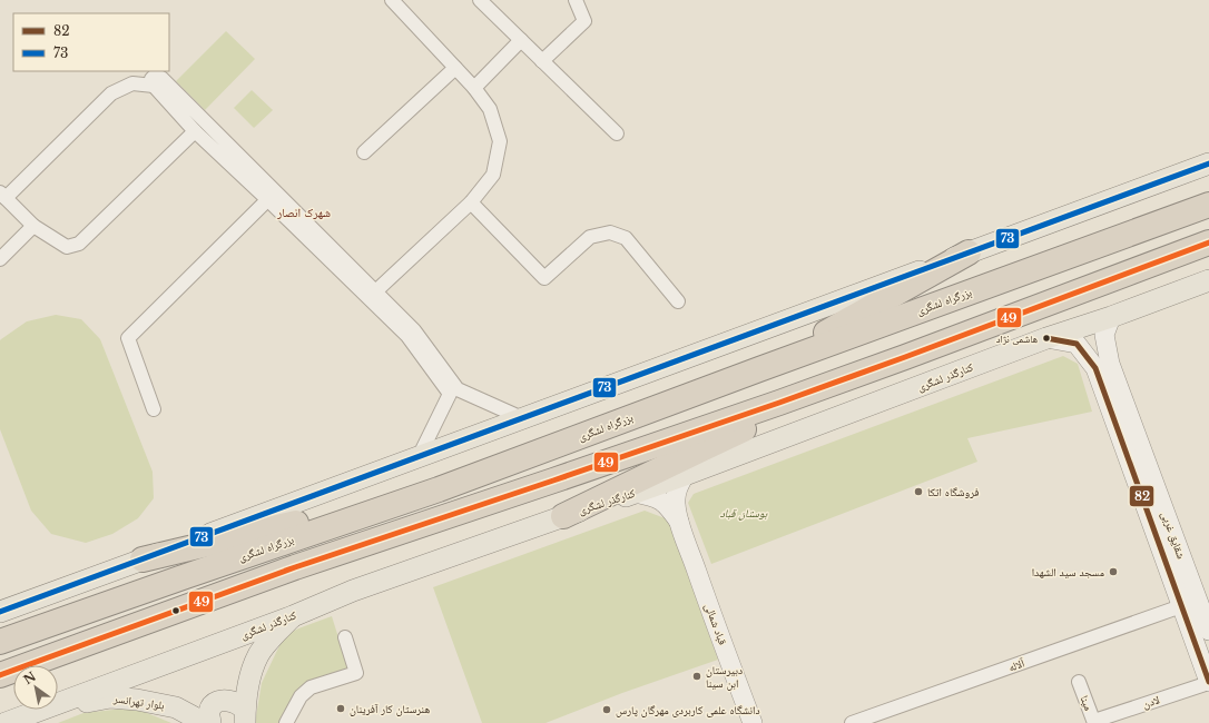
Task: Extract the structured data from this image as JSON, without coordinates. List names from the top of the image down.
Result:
{
  "streets": {
    "highway": ["بزرگراه لشگری"],
    "main road": ["کنارگذر لشگری", "بلوار تهرانسر"],
    "street": [
      "شقایق غربی",
      "قباد شمالی",
      "آلاله",
      "لادن",
      "مینا"
    ]
  },
  "crossings": [
    ["شقایق غربی", "آلاله"],
    ["شقایق غربی", "لادن"],
    ["لادن", "مینا"]
  ],
  "districts": ["شهرک انصار"],
  "parks": ["بوستان قباد"],
  "places": [
    "هاشمی نژاد",
    "فروشگاه اتکا",
    "مسجد سید الشهدا",
    "دبیرستان ابن سینا",
    "هنرستان کار آفرینان",
    "دانشگاه علمی کاربردی مهرگان پارس"
  ],
  "lines": ["transit line 73", "transit line 49", "transit line 82"],
  "legend": ["82", "73"],
  "north": "top left"
}
